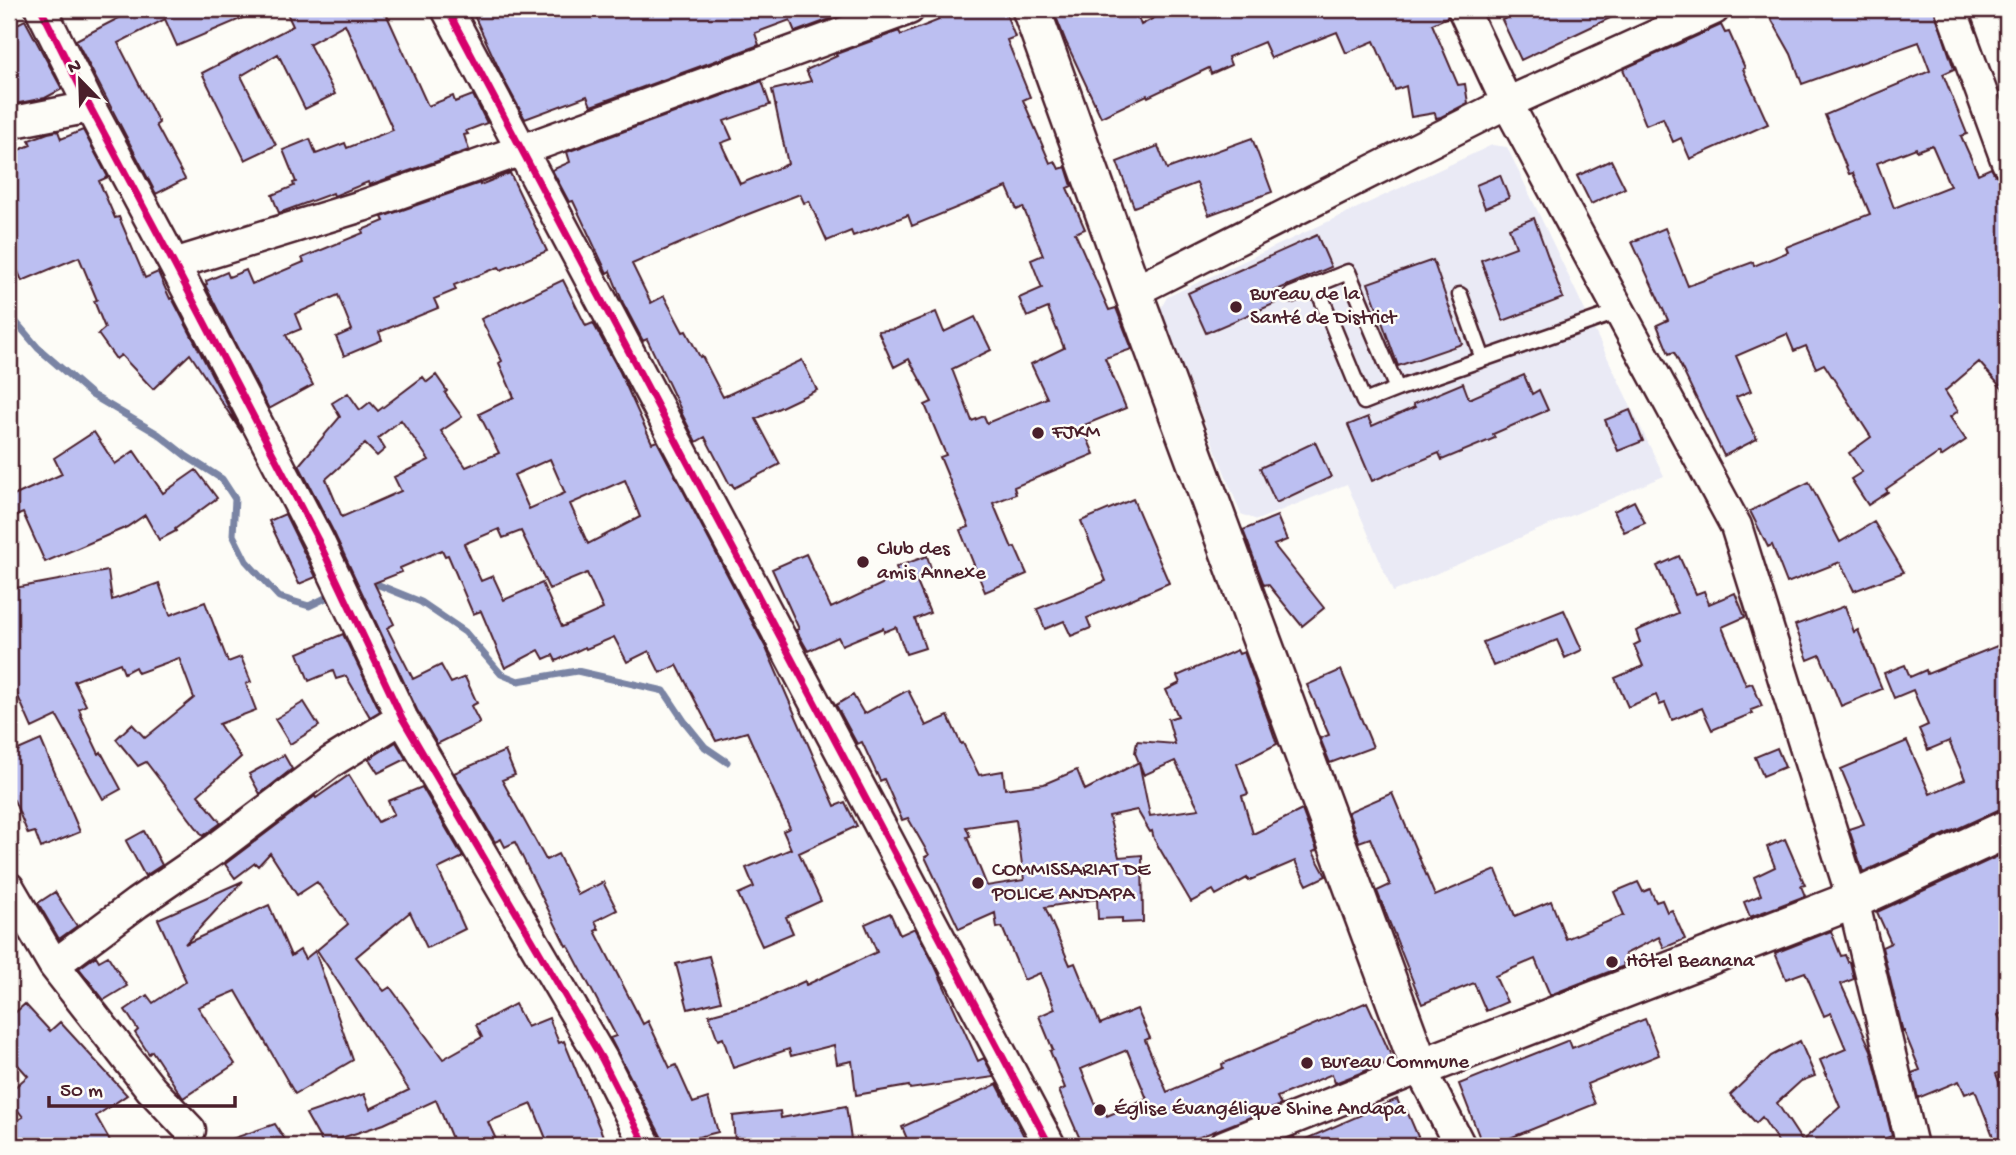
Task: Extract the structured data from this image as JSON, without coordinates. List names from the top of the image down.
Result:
{
  "places": [
    "Bureau de la Santé de District",
    "FJKM",
    "Club des amis Annexe",
    "COMMISSARIAT DE POLICE ANDAPA",
    "Hôtel Beanana",
    "Bureau Commune",
    "Église Évangélique Shine Andapa"
  ],
  "scale_bar": "50 m",
  "north": "top left"
}
